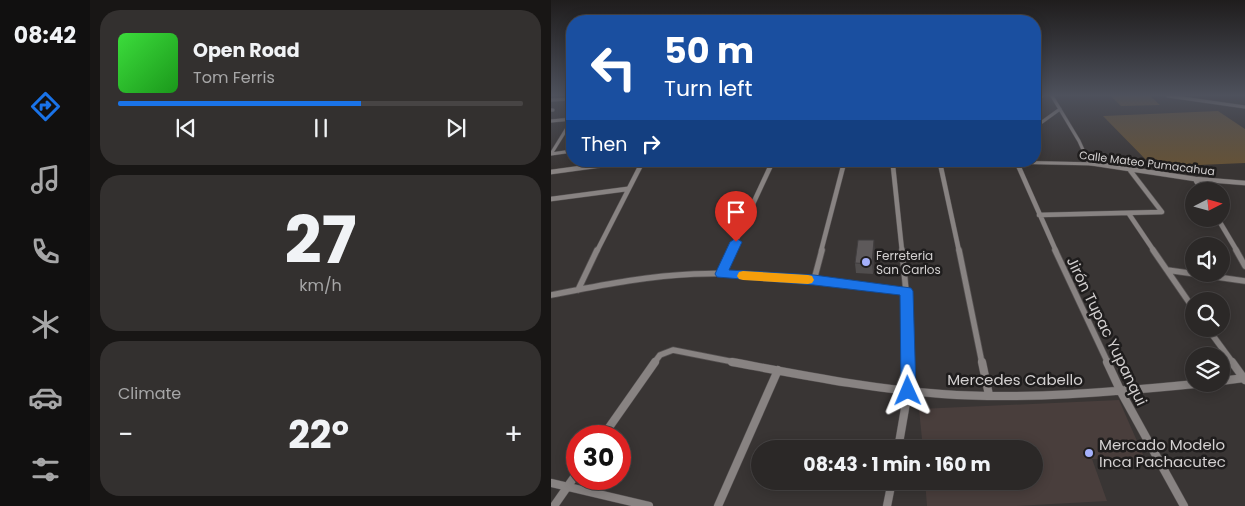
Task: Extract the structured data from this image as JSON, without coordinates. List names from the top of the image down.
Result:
{
  "streets": {
    "street": ["Calle Mateo Pumacahua", "Jirón Tupac Yupanqui", "Mercedes Cabello"]
  },
  "crossings": [
    ["Jirón Tupac Yupanqui", "Mercedes Cabello"]
  ],
  "places": ["Ferreteria San Carlos", "Mercado Modelo Inca Pachacutec"],
  "north": "right",
  "page": {
    "tabs": "08:42",
    "turn": ["50 m", "Turn left"],
    "song": ["Open Road", "Tom Ferris"],
    "then": "Then",
    "tile": [
      ["27", "km/h"],
      "Climate"
    ],
    "heat": ["−", "22°", "+"],
    "limit": "30",
    "trip": "08:43 · 1 min · 160 m"
  }
}
